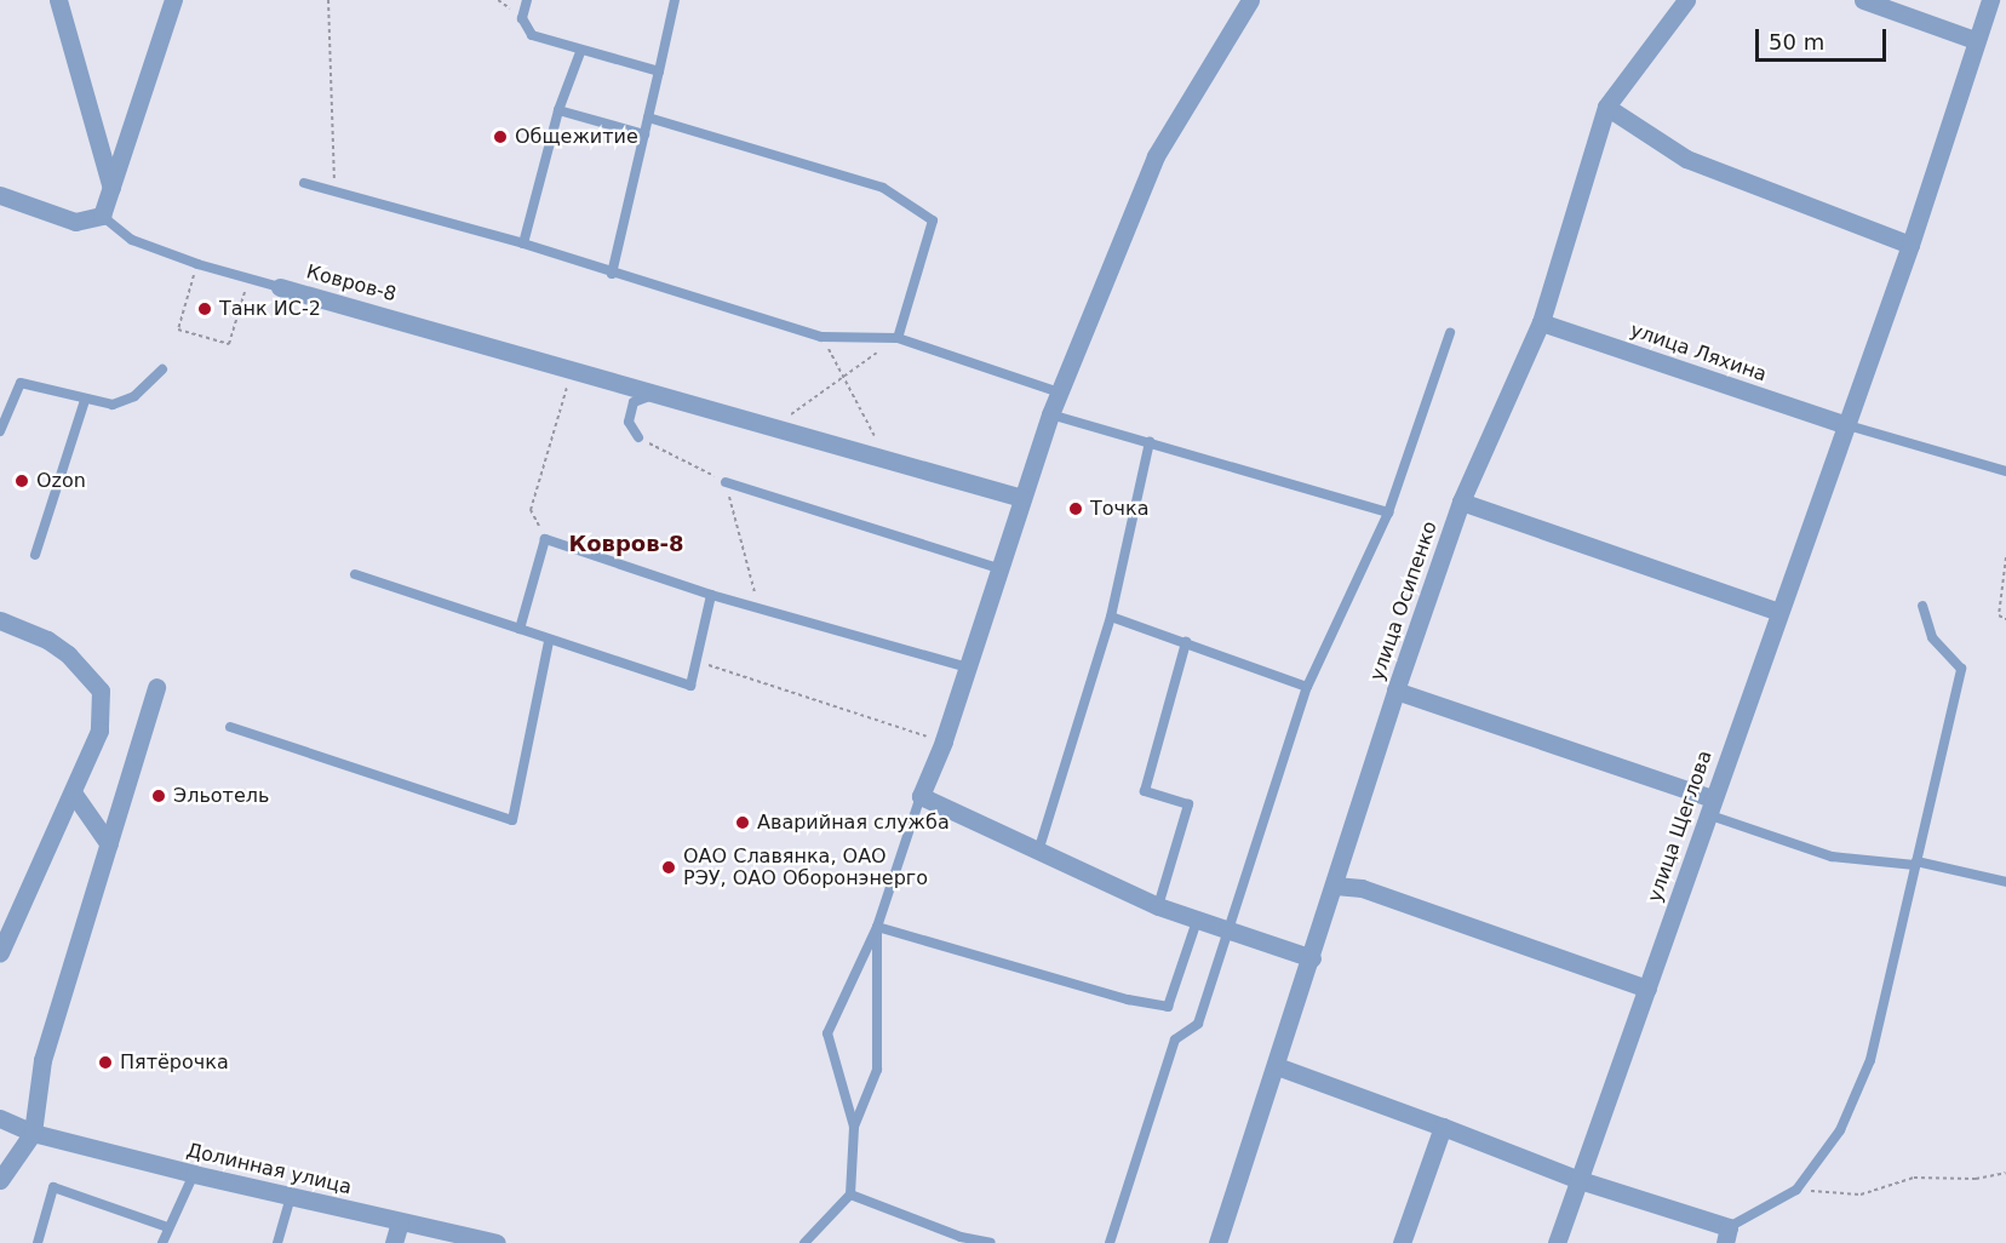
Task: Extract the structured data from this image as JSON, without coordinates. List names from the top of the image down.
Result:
{
  "streets": {
    "street": [
      "Ковров-8",
      "улица Ляхина",
      "улица Осипенко",
      "улица Щеглова",
      "Долинная улица"
    ]
  },
  "crossings": [
    ["улица Ляхина", "улица Осипенко"],
    ["улица Ляхина", "улица Щеглова"]
  ],
  "districts": ["Ковров-8"],
  "places": [
    "Общежитие",
    "Танк ИС-2",
    "Ozon",
    "Точка",
    "Эльотель",
    "Аварийная служба",
    "ОАО Славянка, ОАО РЭУ, ОАО Оборонэнерго",
    "Пятёрочка"
  ],
  "scale_bar": "50 m"
}
